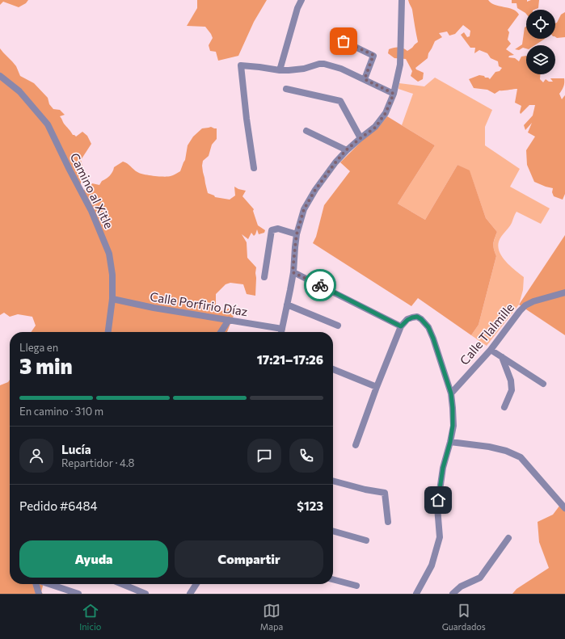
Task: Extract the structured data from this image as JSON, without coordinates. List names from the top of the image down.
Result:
{
  "streets": {
    "street": ["Camino al Xitle", "Calle Porfirio Díaz", "Calle Tlalmille"]
  },
  "crossings": [
    ["Camino al Xitle", "Calle Porfirio Díaz"]
  ],
  "page": {
    "heading": ["3 min", "Llega en", "17:21–17:26"],
    "panel": [
      "Lucía",
      "Repartidor · 4.8",
      "Pedido #6484",
      "$123"
    ],
    "bar": "En camino · 310 m",
    "buttons": ["Ayuda", "Compartir"],
    "tabs": ["Inicio", "Mapa", "Guardados"]
  }
}
